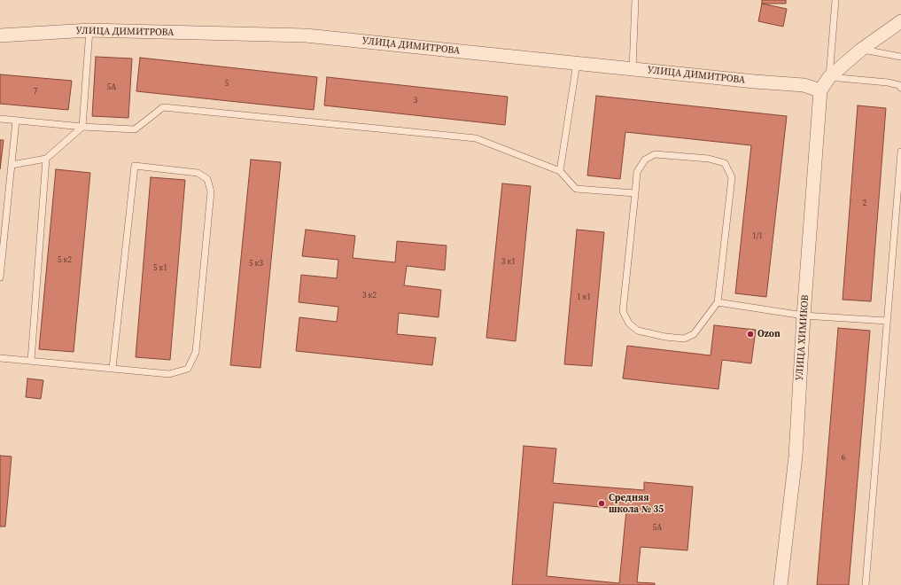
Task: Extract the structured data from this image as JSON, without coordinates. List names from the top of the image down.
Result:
{
  "streets": {
    "street": ["УЛИЦА ДИМИТРОВА", "УЛИЦА ХИМИКОВ"]
  },
  "crossings": [
    ["УЛИЦА ДИМИТРОВА", "УЛИЦА ХИМИКОВ"]
  ],
  "places": ["Ozon", "Средняя школа № 35"],
  "house_numbers": [
    "5",
    "5А",
    "7",
    "3",
    "2",
    "1/1",
    "5 к2",
    "3 к1",
    "5 к3",
    "5 к1",
    "3 к2",
    "1 к1",
    "6",
    "5А"
  ]
}
